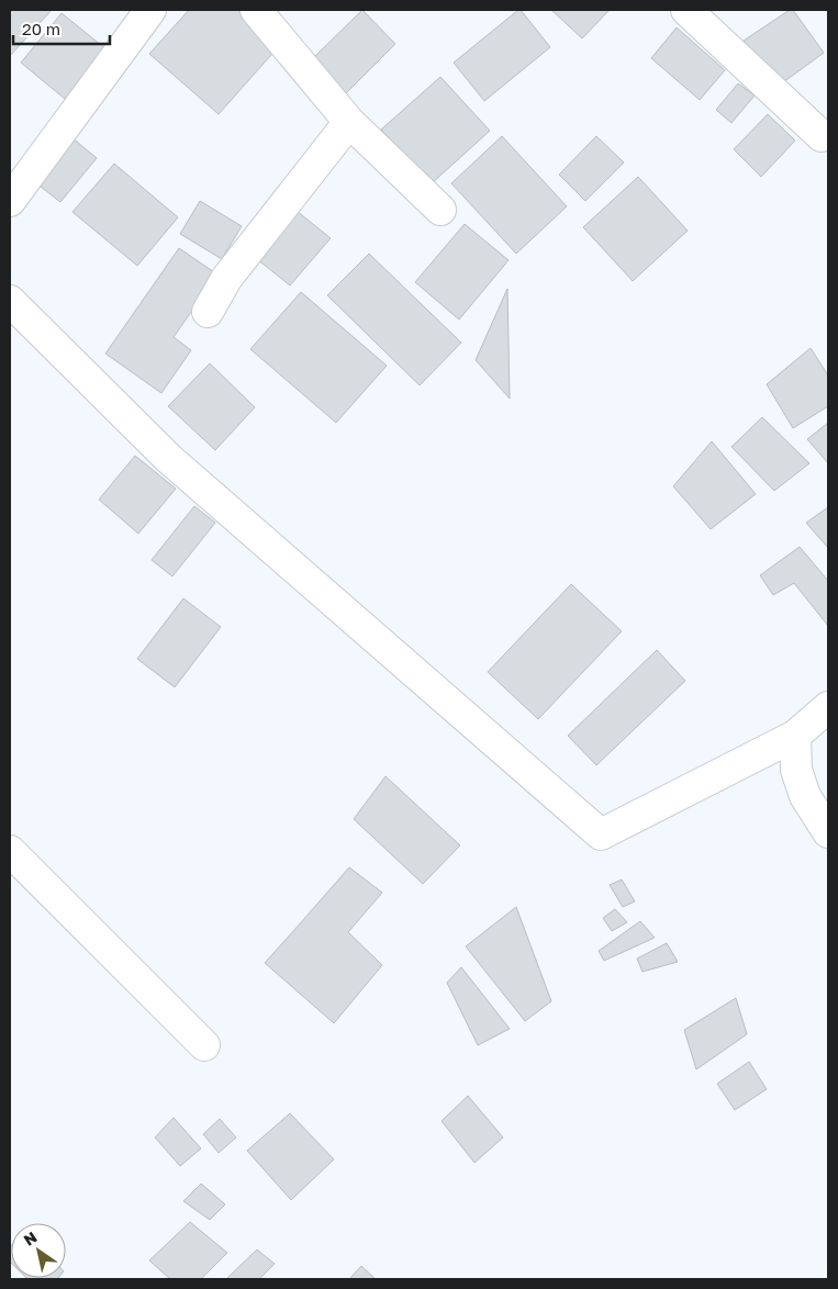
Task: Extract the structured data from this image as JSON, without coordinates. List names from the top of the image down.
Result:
{
  "scale_bar": "20 m",
  "north": "top left"
}
